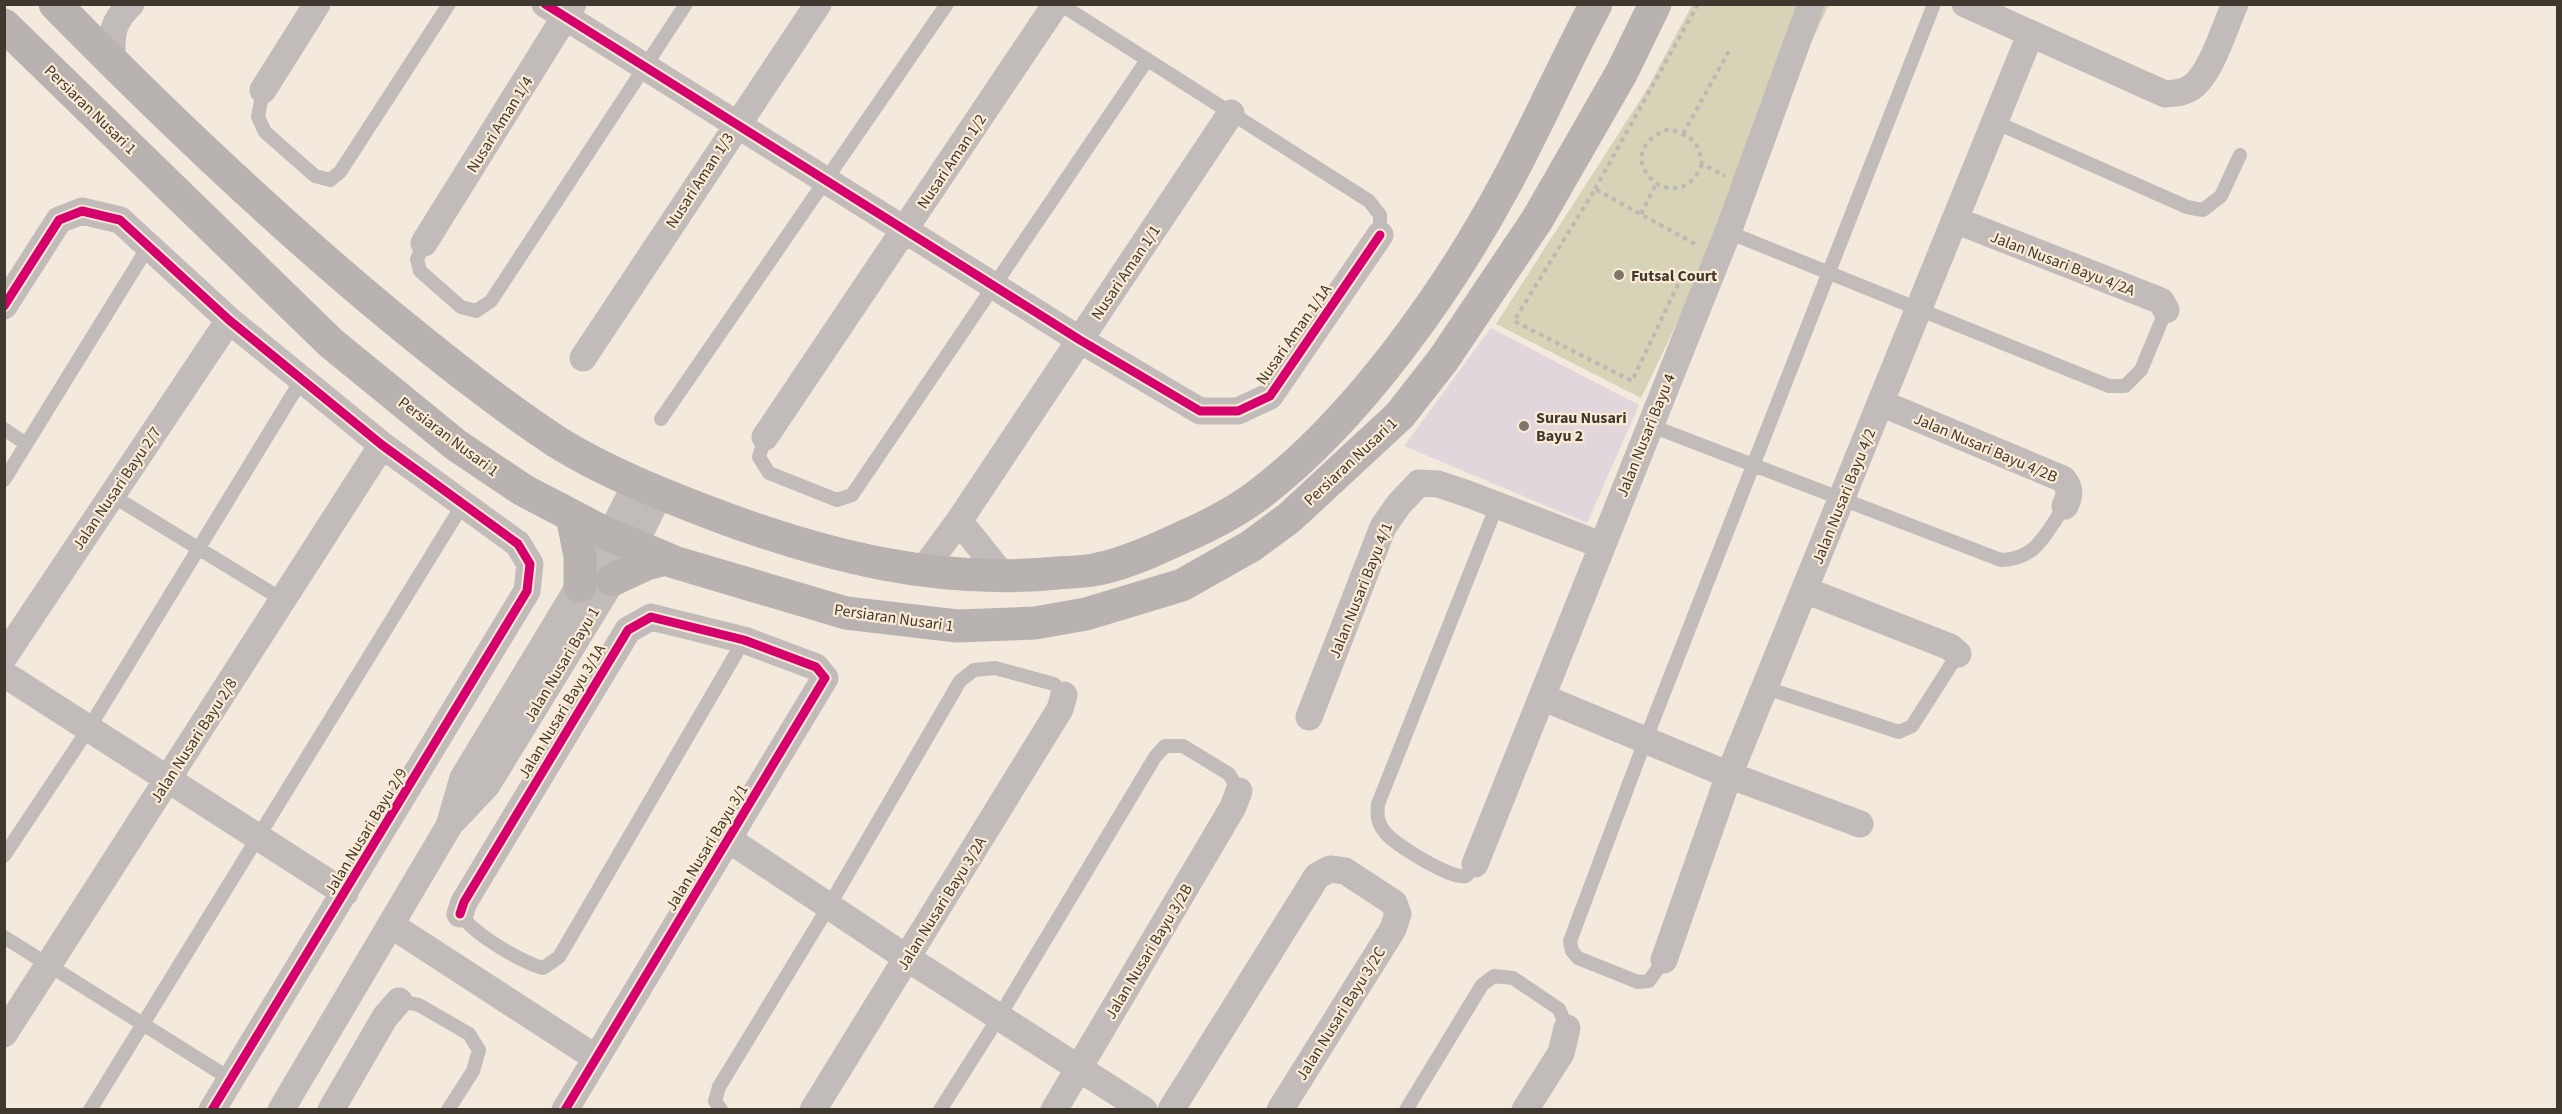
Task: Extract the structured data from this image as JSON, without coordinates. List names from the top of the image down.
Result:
{
  "streets": {
    "main road": ["Persiaran Nusari 1"],
    "street": [
      "Nusari Aman 1/4",
      "Nusari Aman 1/2",
      "Nusari Aman 1/3",
      "Jalan Nusari Bayu 4/2A",
      "Nusari Aman 1/1",
      "Nusari Aman 1/1A",
      "Jalan Nusari Bayu 4",
      "Jalan Nusari Bayu 4/2B",
      "Jalan Nusari Bayu 2/7",
      "Jalan Nusari Bayu 4/2",
      "Jalan Nusari Bayu 4/1",
      "Jalan Nusari Bayu 1",
      "Jalan Nusari Bayu 3/1A",
      "Jalan Nusari Bayu 2/8",
      "Jalan Nusari Bayu 2/9",
      "Jalan Nusari Bayu 3/1",
      "Jalan Nusari Bayu 3/2A",
      "Jalan Nusari Bayu 3/2B",
      "Jalan Nusari Bayu 3/2C"
    ]
  },
  "crossings": [
    ["Persiaran Nusari 1", "Jalan Nusari Bayu 1"],
    ["Nusari Aman 1/4", "Nusari Aman 1/1A"],
    ["Nusari Aman 1/2", "Nusari Aman 1/1A"],
    ["Nusari Aman 1/3", "Nusari Aman 1/1A"],
    ["Jalan Nusari Bayu 4/2A", "Jalan Nusari Bayu 4/2"],
    ["Nusari Aman 1/1", "Nusari Aman 1/1A"],
    ["Jalan Nusari Bayu 4", "Jalan Nusari Bayu 4/1"],
    ["Jalan Nusari Bayu 4/2B", "Jalan Nusari Bayu 4/2"],
    ["Jalan Nusari Bayu 3/1A", "Jalan Nusari Bayu 3/1"]
  ],
  "places": ["Futsal Court", "Surau Nusari Bayu 2"]
}
